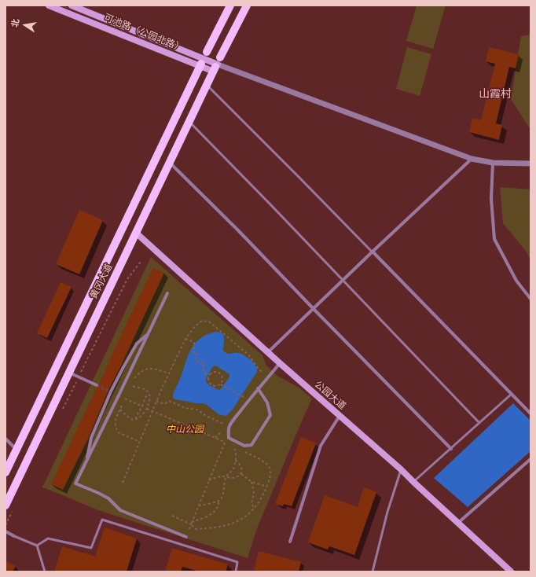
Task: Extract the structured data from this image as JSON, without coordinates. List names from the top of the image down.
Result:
{
  "streets": {
    "main road": ["可池路（公园北路）", "黄冈大道", "公园大道"]
  },
  "crossings": [
    ["可池路（公园北路）", "黄冈大道"]
  ],
  "districts": ["山霞村"],
  "parks": ["中山公园"],
  "north": "left"
}
